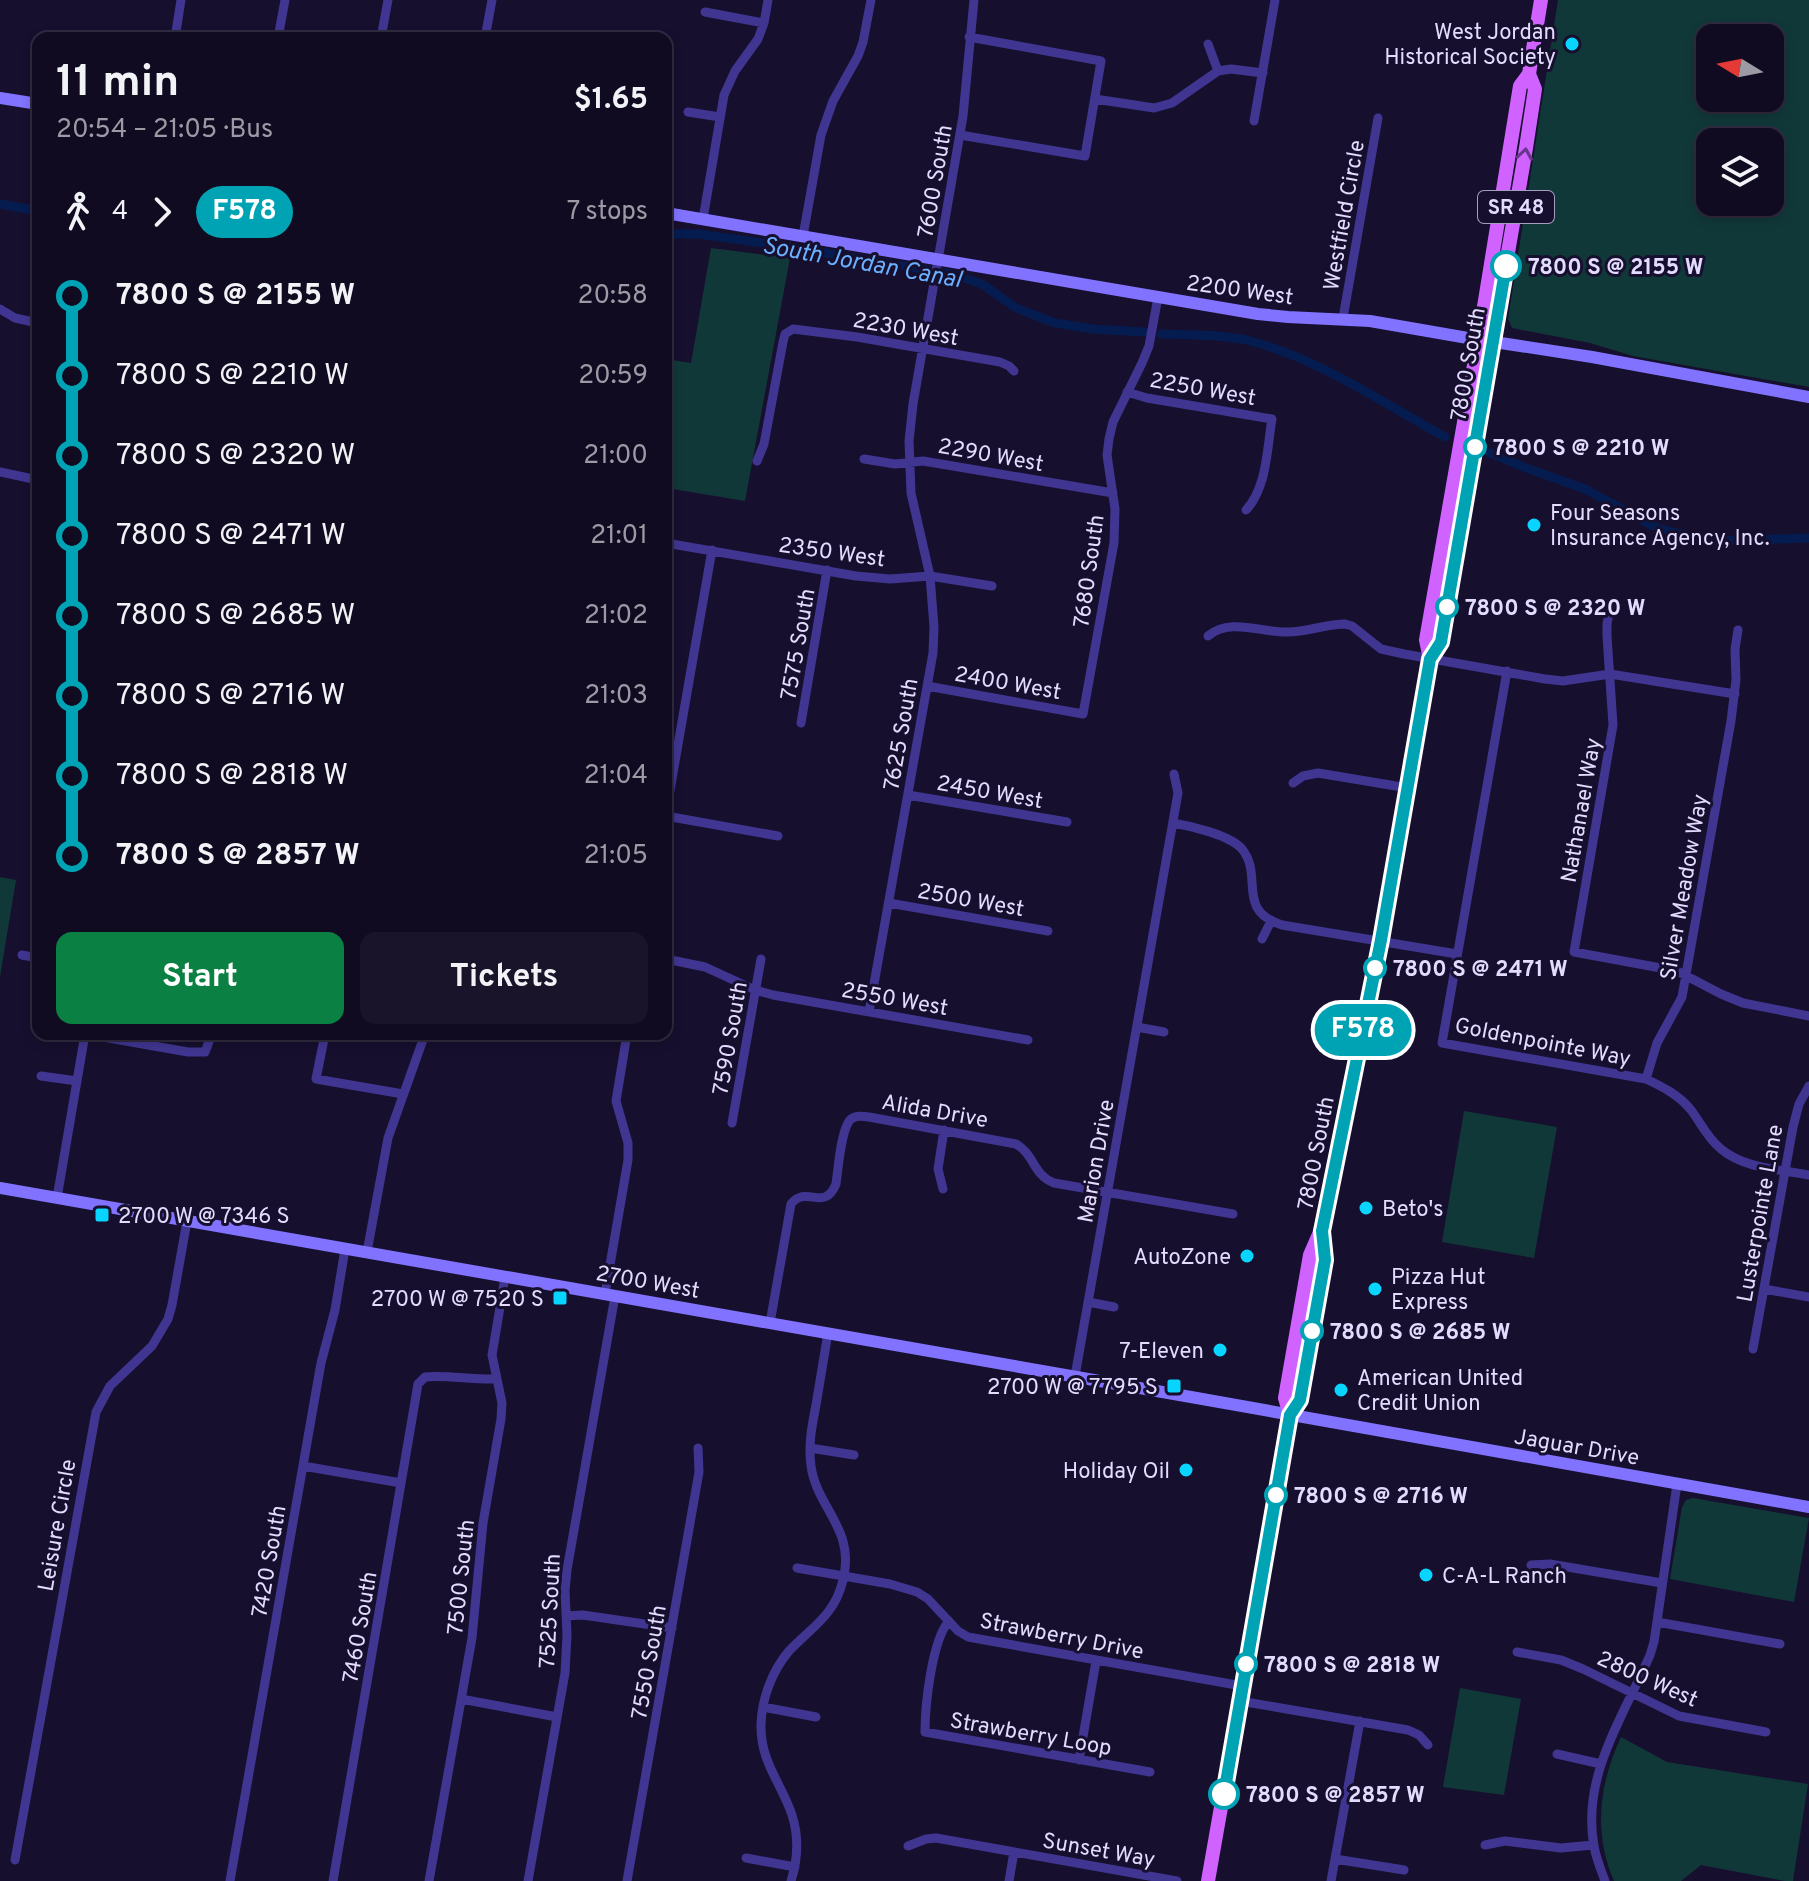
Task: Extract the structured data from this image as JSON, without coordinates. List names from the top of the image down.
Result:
{
  "streets": {
    "main road": [
      "SR 48",
      "2200 West",
      "7800 South",
      "2700 West",
      "Jaguar Drive"
    ],
    "street": [
      "7600 South",
      "Westfield Circle",
      "2230 West",
      "2250 West",
      "2290 West",
      "2350 West",
      "7680 South",
      "7575 South",
      "2400 West",
      "7625 South",
      "2450 West",
      "Nathanael Way",
      "Silver Meadow Way",
      "2500 West",
      "2550 West",
      "7590 South",
      "Goldenpointe Way",
      "Alida Drive",
      "Marion Drive",
      "Lusterpointe Lane",
      "Leisure Circle",
      "7420 South",
      "7500 South",
      "7525 South",
      "7460 South",
      "Strawberry Drive",
      "7550 South",
      "2800 West",
      "Strawberry Loop",
      "Sunset Way"
    ]
  },
  "crossings": [
    ["7600 South", "2200 West"],
    ["7600 South", "2230 West"],
    ["7600 South", "2290 West"],
    ["7600 South", "7625 South"],
    ["Westfield Circle", "2200 West"],
    ["2200 West", "7800 South"],
    ["2200 West", "7680 South"],
    ["7800 South", "2700 West"],
    ["7800 South", "Jaguar Drive"],
    ["7800 South", "Strawberry Drive"],
    ["2250 West", "7680 South"],
    ["2290 West", "7680 South"],
    ["2290 West", "7625 South"],
    ["2350 West", "7575 South"],
    ["2350 West", "7625 South"],
    ["7680 South", "2400 West"],
    ["2400 West", "7625 South"],
    ["7625 South", "2450 West"],
    ["7625 South", "2500 West"],
    ["7625 South", "2550 West"],
    ["Nathanael Way", "Silver Meadow Way"],
    ["Silver Meadow Way", "Goldenpointe Way"],
    ["2550 West", "7590 South"],
    ["Goldenpointe Way", "Lusterpointe Lane"],
    ["Alida Drive", "Marion Drive"],
    ["Alida Drive", "2700 West"],
    ["Marion Drive", "2700 West"],
    ["2700 West", "Jaguar Drive"],
    ["2700 West", "Leisure Circle"],
    ["2700 West", "7420 South"],
    ["2700 West", "7500 South"],
    ["2700 West", "7525 South"],
    ["7500 South", "7460 South"],
    ["Strawberry Drive", "Strawberry Loop"]
  ],
  "water": ["South Jordan Canal"],
  "places": {
    "other": [
      "West Jordan Historical Society",
      "7800 S @ 2155 W",
      "7800 S @ 2210 W",
      "Four Seasons Insurance Agency, Inc.",
      "7800 S @ 2320 W",
      "7800 S @ 2471 W",
      "Beto's",
      "AutoZone",
      "Pizza Hut Express",
      "7800 S @ 2685 W",
      "7-Eleven",
      "American United Credit Union",
      "Holiday Oil",
      "7800 S @ 2716 W",
      "C-A-L Ranch",
      "7800 S @ 2818 W",
      "7800 S @ 2857 W"
    ],
    "transit": ["2700 W @ 7346 S", "2700 W @ 7520 S", "2700 W @ 7795 S"]
  },
  "lines": ["bus line F578"],
  "north": "left",
  "page": {
    "on_map": "F578",
    "heading": ["11 min", "20:54 – 21:05 · Bus", "$1.65"],
    "legs": ["4", "F578", "7 stops"],
    "list": [
      {
        "name": "7800 S @ 2155 W",
        "value": "20:58"
      },
      {
        "name": "7800 S @ 2210 W",
        "value": "20:59"
      },
      {
        "name": "7800 S @ 2320 W",
        "value": "21:00"
      },
      {
        "name": "7800 S @ 2471 W",
        "value": "21:01"
      },
      {
        "name": "7800 S @ 2685 W",
        "value": "21:02"
      },
      {
        "name": "7800 S @ 2716 W",
        "value": "21:03"
      },
      {
        "name": "7800 S @ 2818 W",
        "value": "21:04"
      },
      {
        "name": "7800 S @ 2857 W",
        "value": "21:05"
      }
    ],
    "buttons": ["Start", "Tickets"]
  }
}
